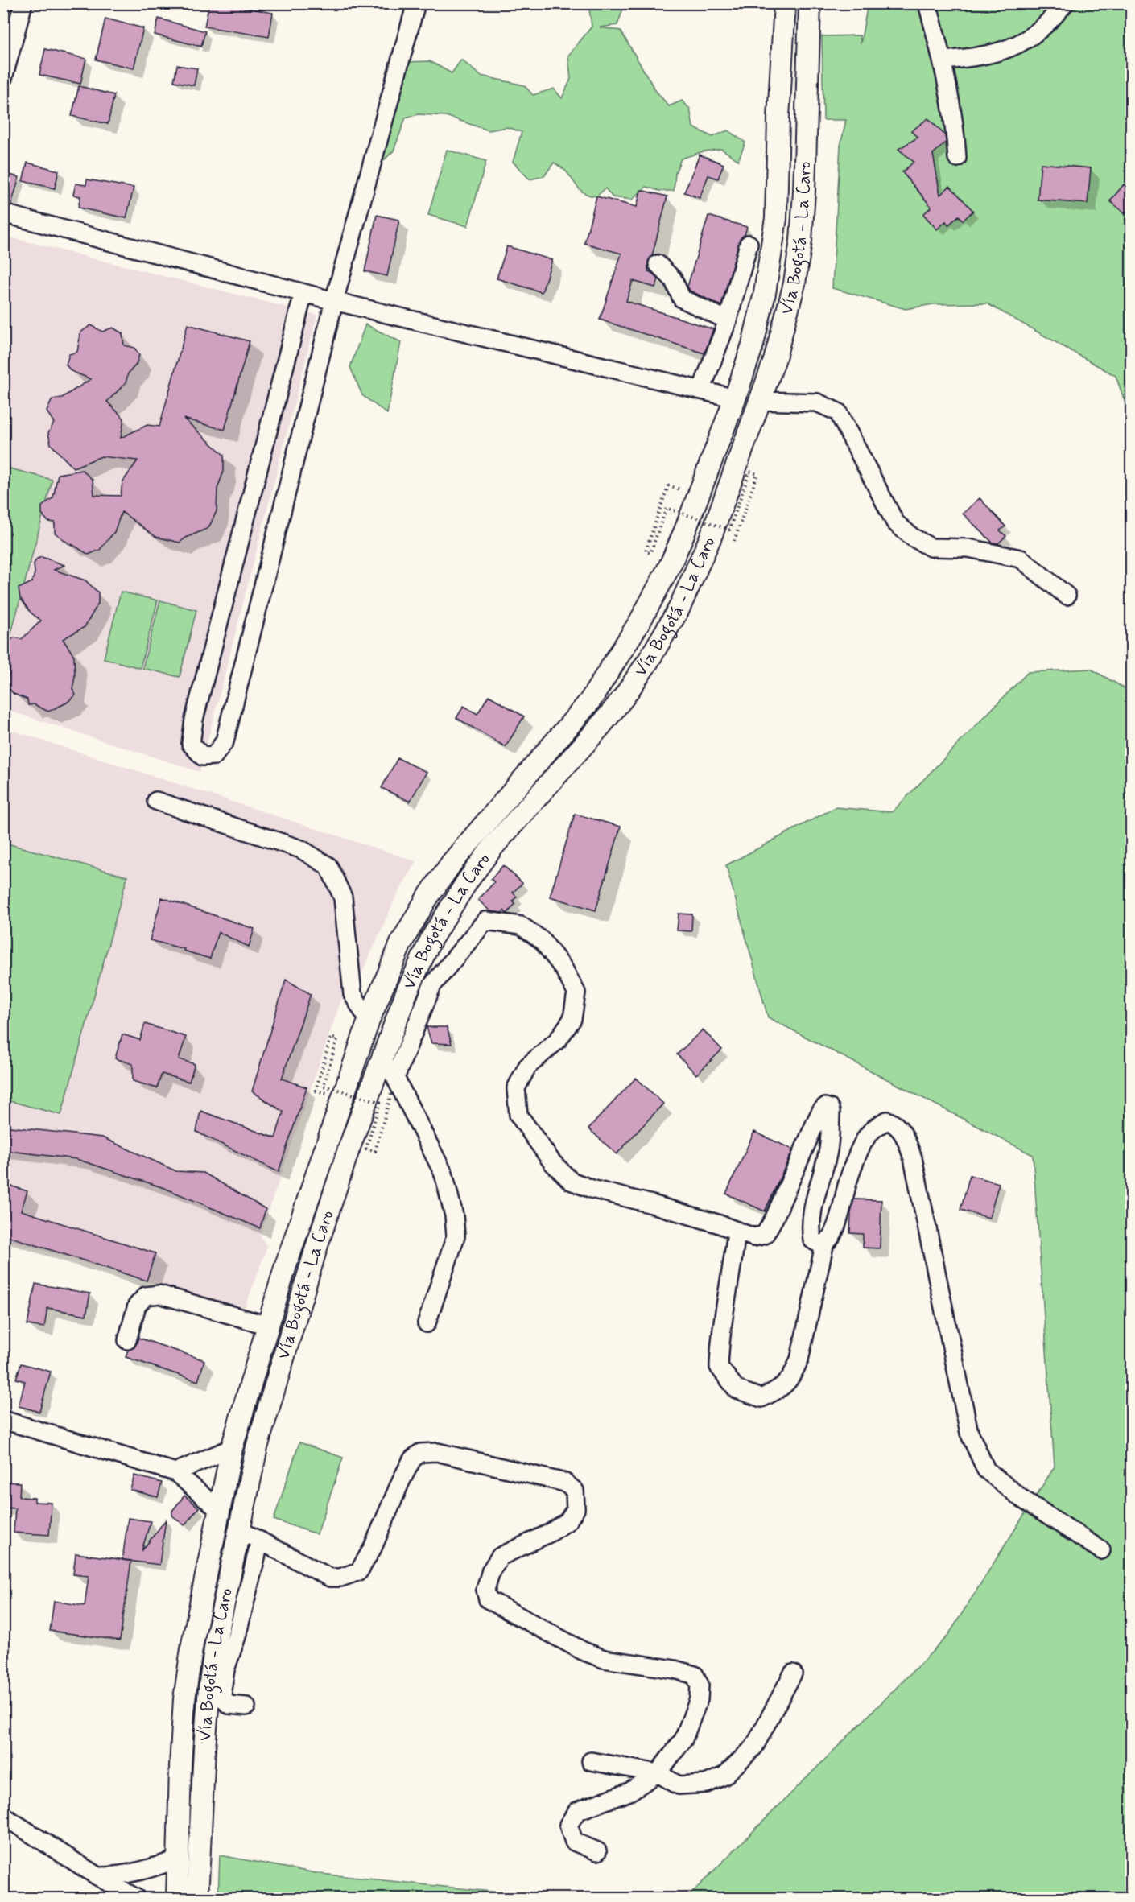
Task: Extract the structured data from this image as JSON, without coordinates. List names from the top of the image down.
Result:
{
  "streets": {
    "main road": ["Vía Bogotá - La Caro"]
  }
}
